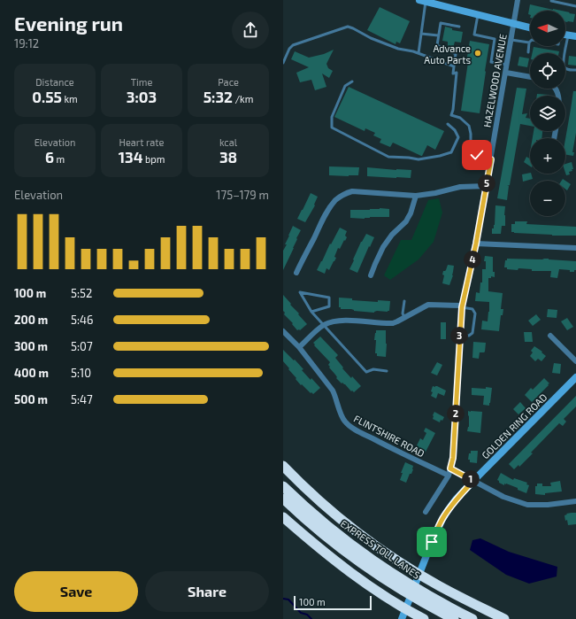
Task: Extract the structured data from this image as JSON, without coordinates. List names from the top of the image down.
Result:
{
  "streets": {
    "highway": ["EXPRESS TOLL LANES"],
    "street": ["HAZELWOOD AVENUE", "GOLDEN RING ROAD", "FLINTSHIRE ROAD"]
  },
  "crossings": [
    ["HAZELWOOD AVENUE", "FLINTSHIRE ROAD"]
  ],
  "places": ["Advance Auto Parts"],
  "scale_bar": "100 m",
  "north": "left",
  "page": {
    "heading": ["Evening run", "19:12"],
    "map_buttons": ["+", "−"],
    "stats": [
      ["Distance", "0.55 km"],
      ["Time", "3:03"],
      ["Pace", "5:32 /km"],
      ["Elevation", "6 m"],
      ["Heart rate", "134 bpm"],
      ["kcal", "38"]
    ],
    "pins": [
      "5",
      "4",
      "3",
      "2",
      "1"
    ],
    "chart": ["Elevation", "175–179 m"],
    "list": [
      {
        "name": "100 m",
        "note": "5:52"
      },
      {
        "name": "200 m",
        "note": "5:46"
      },
      {
        "name": "300 m",
        "note": "5:07"
      },
      {
        "name": "400 m",
        "note": "5:10"
      },
      {
        "name": "500 m",
        "note": "5:47"
      }
    ],
    "buttons": ["Save", "Share"],
    "scale": "100 m"
  }
}
